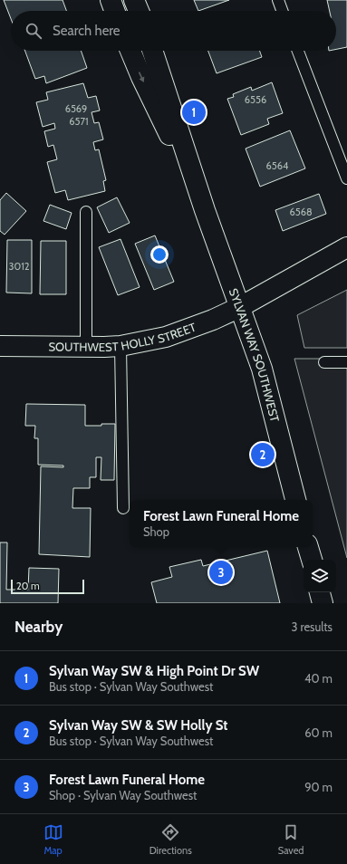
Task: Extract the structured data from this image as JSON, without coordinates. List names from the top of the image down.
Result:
{
  "streets": {
    "street": ["SOUTHWEST HOLLY STREET", "SYLVAN WAY SOUTHWEST"]
  },
  "crossings": [
    ["SOUTHWEST HOLLY STREET", "SYLVAN WAY SOUTHWEST"]
  ],
  "house_numbers": [
    "6556",
    "6569",
    "6571",
    "6564",
    "6568",
    "3012"
  ],
  "scale_bar": "20 m",
  "page": {
    "search": "Search here",
    "pins": ["1", "2", "3"],
    "popup": ["Forest Lawn Funeral Home", "Shop"],
    "scale": "20 m",
    "heading": ["Nearby", "3 results"],
    "list": [
      {
        "mark": "1",
        "name": "Sylvan Way SW & High Point Dr SW",
        "note": "Bus stop · Sylvan Way Southwest",
        "value": "40 m"
      },
      {
        "mark": "2",
        "name": "Sylvan Way SW & SW Holly St",
        "note": "Bus stop · Sylvan Way Southwest",
        "value": "60 m"
      },
      {
        "mark": "3",
        "name": "Forest Lawn Funeral Home",
        "note": "Shop · Sylvan Way Southwest",
        "value": "90 m"
      }
    ],
    "nav": ["Map", "Directions", "Saved"]
  }
}
